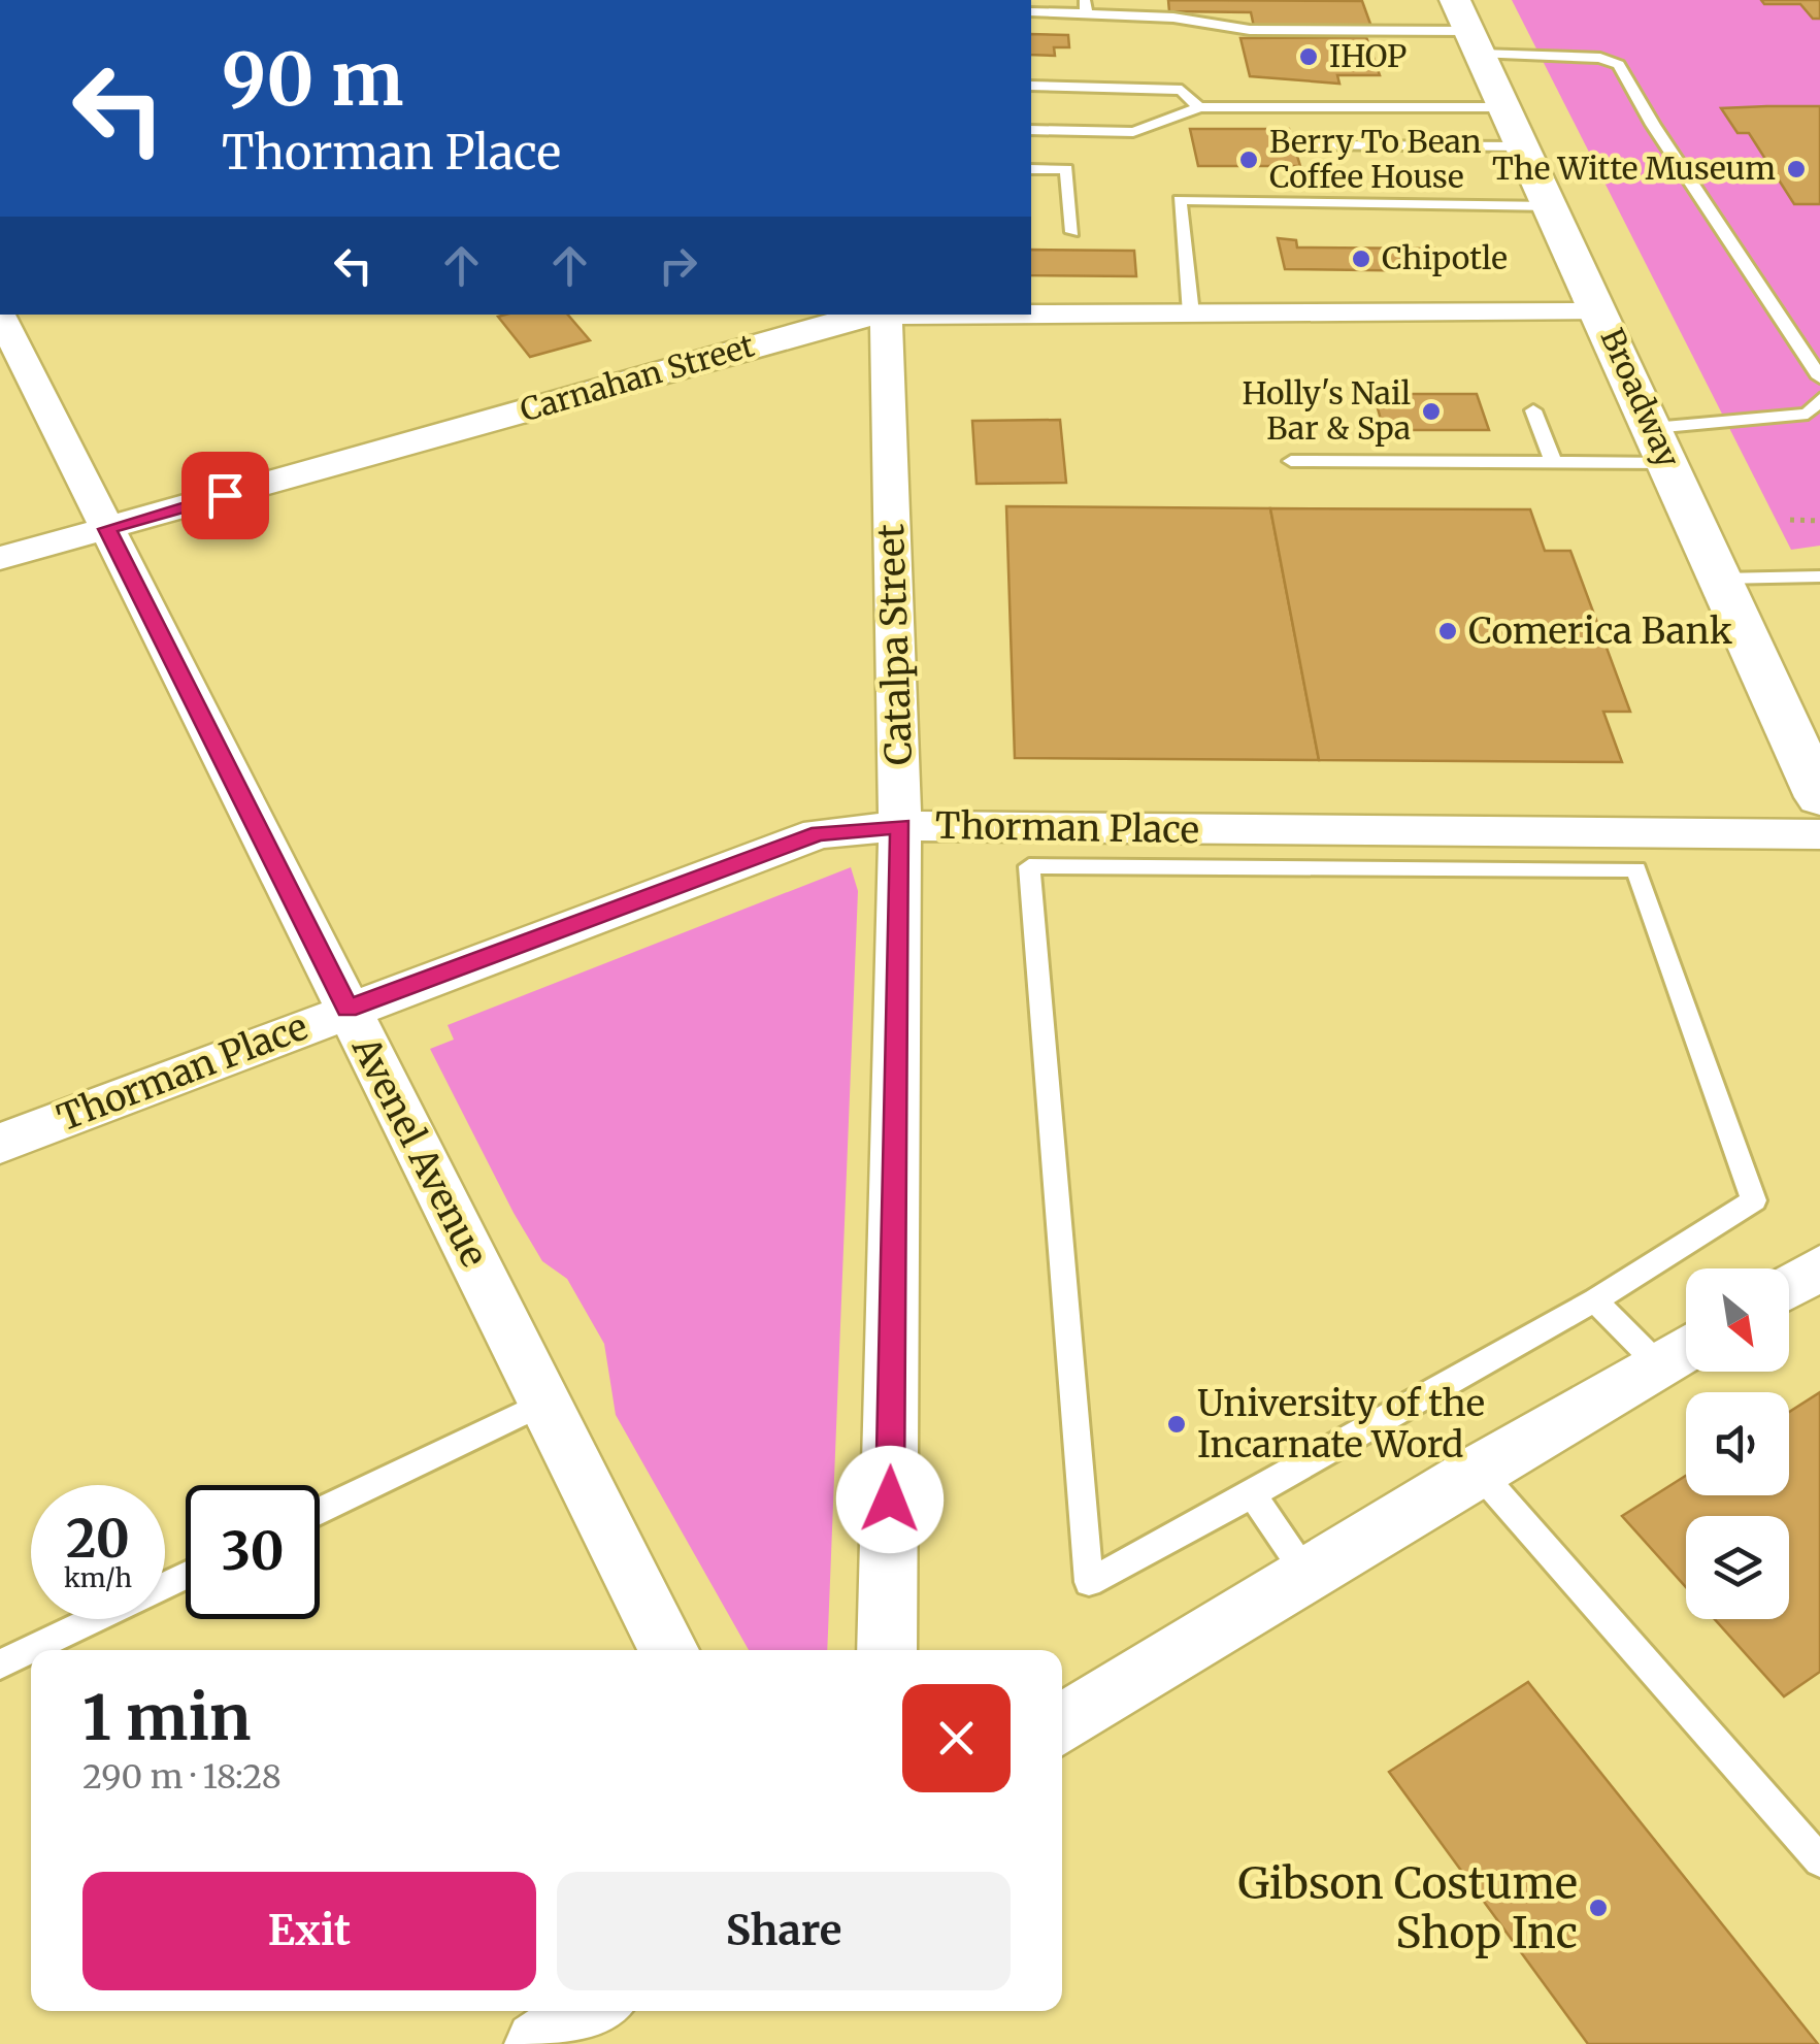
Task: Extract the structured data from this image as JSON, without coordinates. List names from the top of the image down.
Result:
{
  "streets": {
    "main road": ["Broadway"],
    "street": [
      "Carnahan Street",
      "Catalpa Street",
      "Thorman Place",
      "Avenel Avenue"
    ]
  },
  "crossings": [
    ["Carnahan Street", "Broadway"],
    ["Carnahan Street", "Avenel Avenue"],
    ["Catalpa Street", "Thorman Place"],
    ["Thorman Place", "Avenel Avenue"]
  ],
  "places": [
    "IHOP",
    "Berry To Bean Coffee House",
    "The Witte Museum",
    "Chipotle",
    "Holly's Nail Bar & Spa",
    "Comerica Bank",
    "University of the Incarnate Word",
    "Gibson Costume Shop Inc"
  ],
  "north": "bottom right",
  "page": {
    "turn": ["90 m", "Thorman Place"],
    "speed": "20 km/h",
    "limit": "30",
    "heading": ["1 min", "290 m · 18:28"],
    "buttons": ["Exit", "Share"]
  }
}
